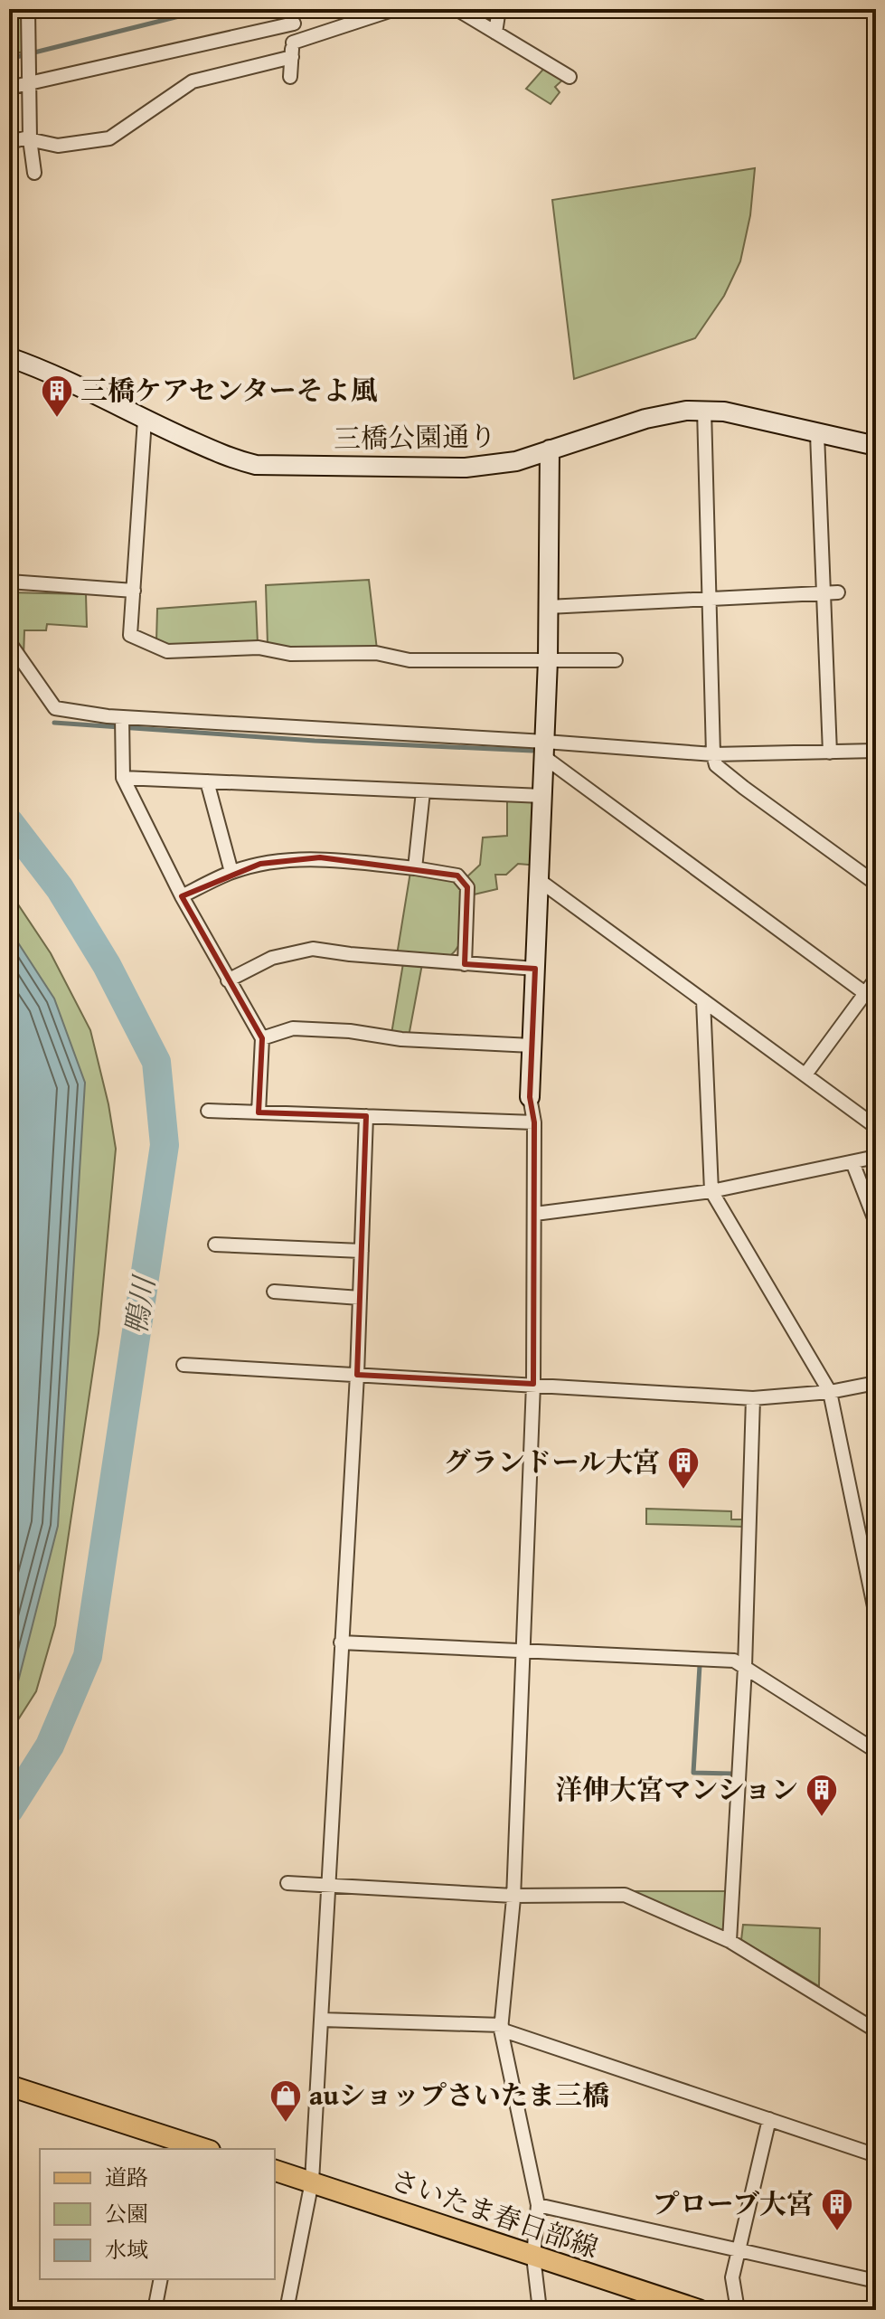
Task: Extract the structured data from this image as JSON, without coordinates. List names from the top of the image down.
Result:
{
  "streets": {
    "main road": ["さいたま春日部線"],
    "street": ["三橋公園通り"]
  },
  "water": ["鴨川"],
  "places": {
    "building": [
      "三橋ケアセンターそよ風",
      "グランドール大宮",
      "洋伸大宮マンション",
      "プローブ大宮"
    ],
    "shop": ["auショップさいたま三橋"]
  },
  "legend": ["道路", "公園", "水域"]
}
